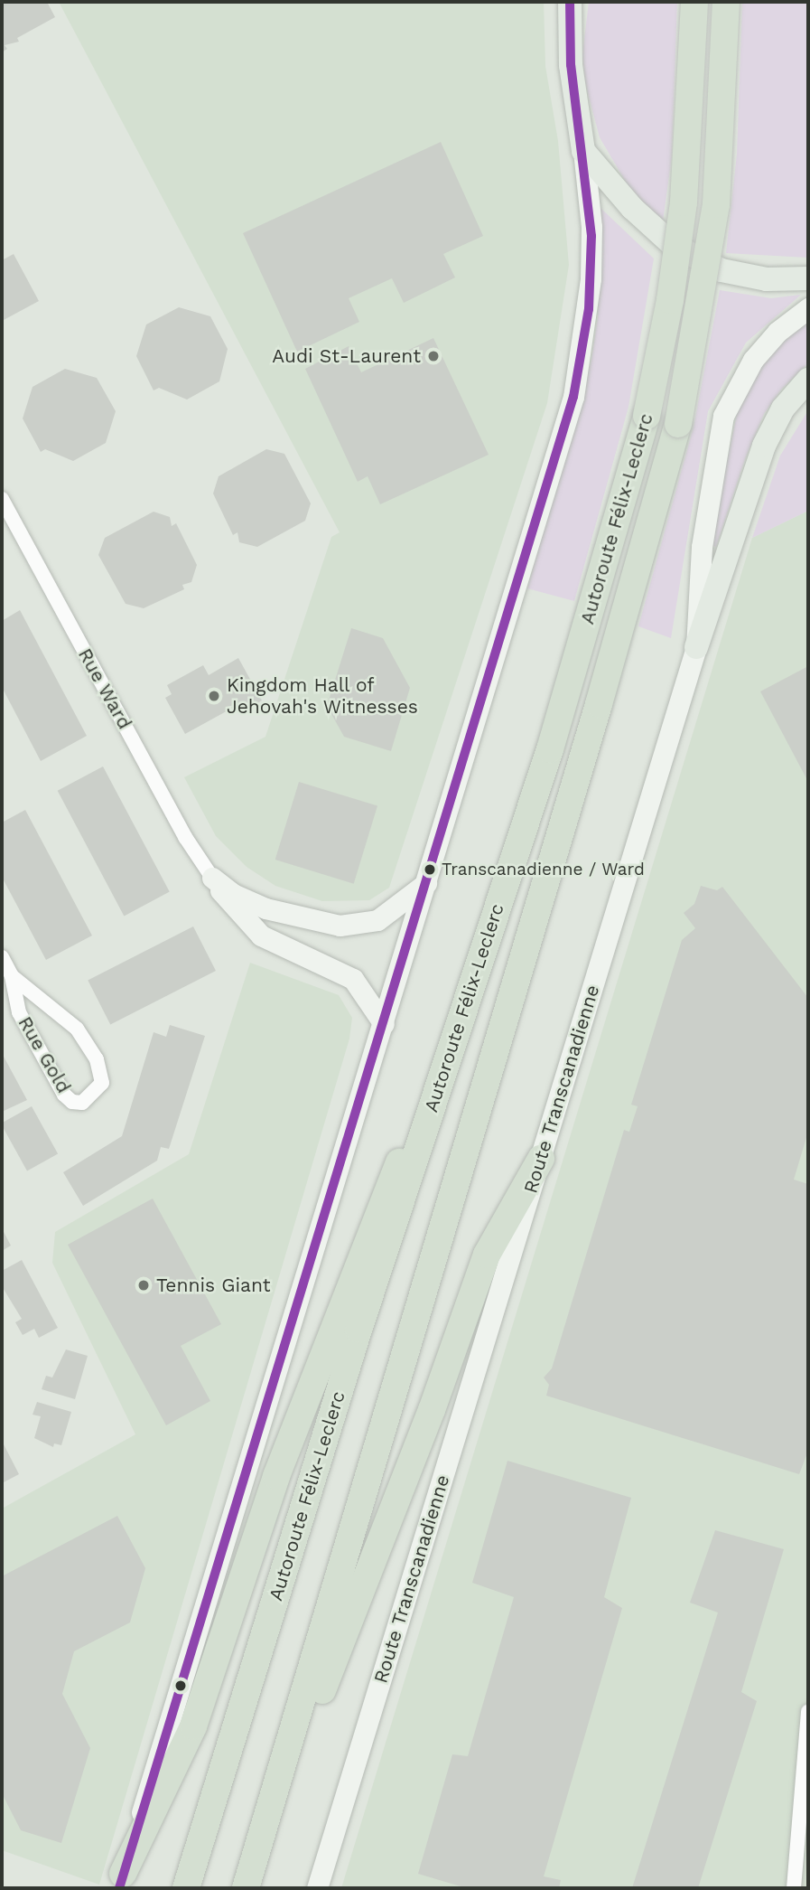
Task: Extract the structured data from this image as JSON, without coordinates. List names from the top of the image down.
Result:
{
  "streets": {
    "highway": ["Autoroute Félix-Leclerc"],
    "main road": ["Route Transcanadienne"],
    "street": ["Rue Ward", "Rue Gold"]
  },
  "places": [
    "Audi St-Laurent",
    "Kingdom Hall of Jehovah's Witnesses",
    "Transcanadienne / Ward",
    "Tennis Giant"
  ]
}
